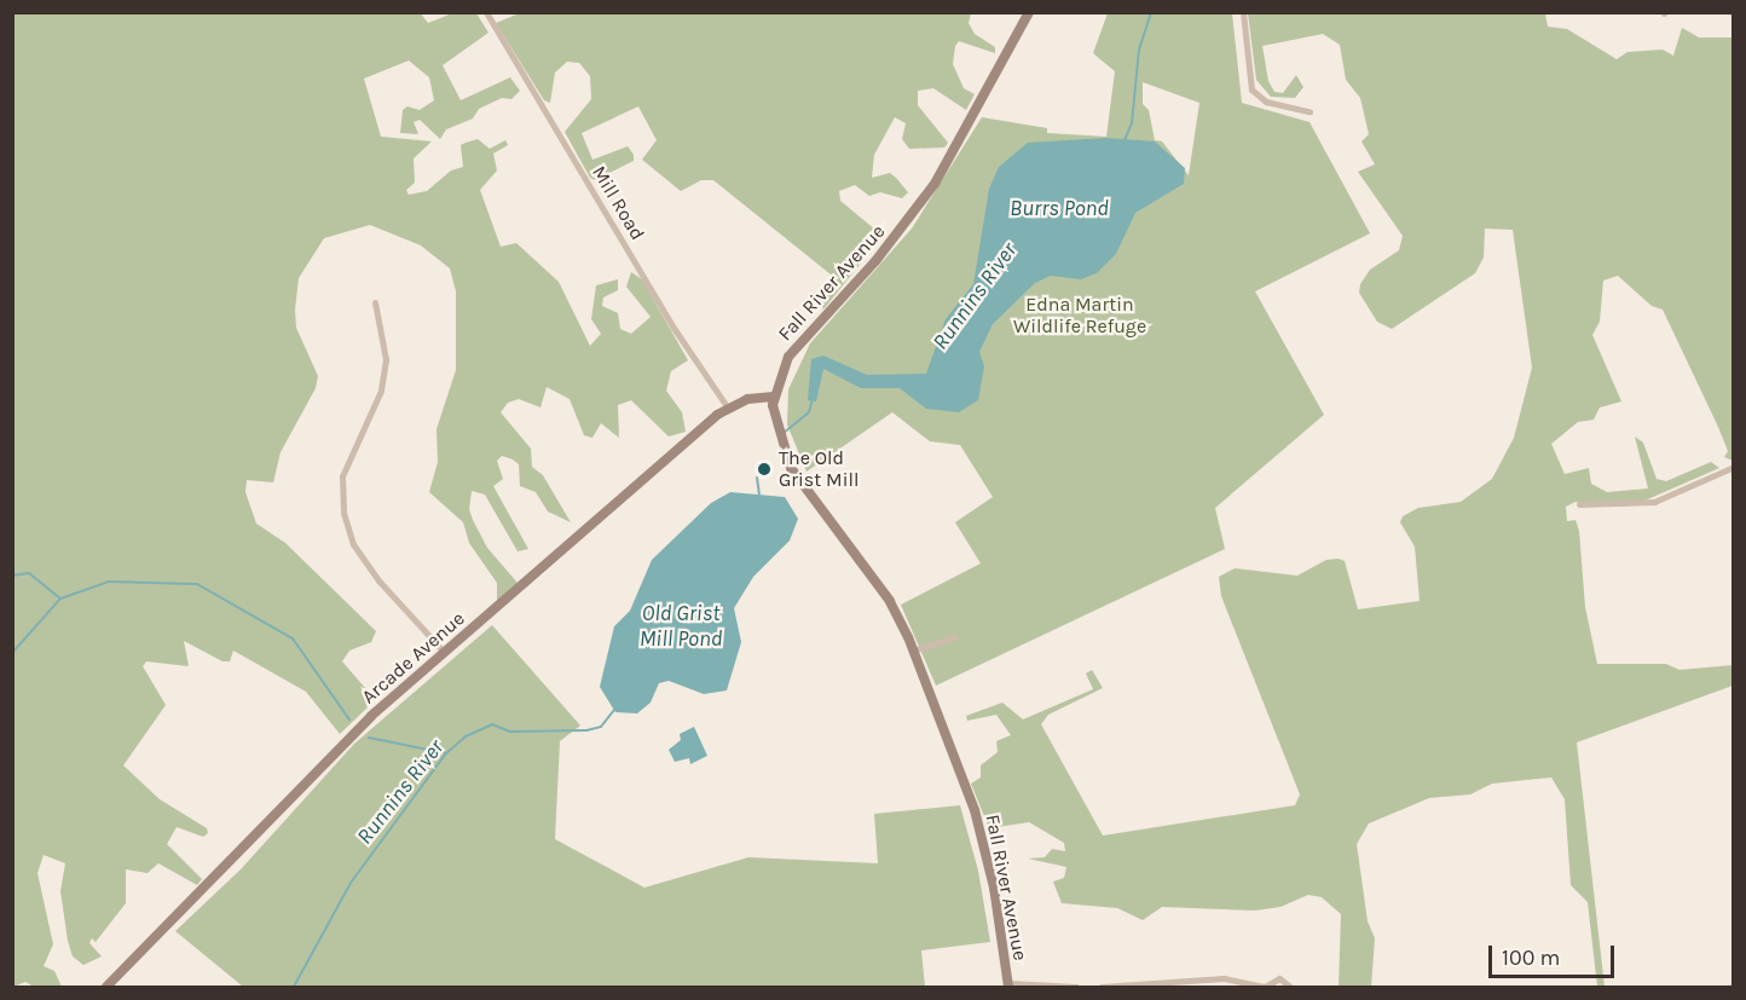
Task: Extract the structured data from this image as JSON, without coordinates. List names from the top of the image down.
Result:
{
  "streets": {
    "main road": ["Fall River Avenue", "Arcade Avenue"],
    "street": ["Mill Road"]
  },
  "crossings": [
    ["Mill Road", "Arcade Avenue"],
    ["Fall River Avenue", "Arcade Avenue"]
  ],
  "water": ["Burrs Pond", "Runnins River", "Old Grist Mill Pond"],
  "parks": ["Edna Martin Wildlife Refuge"],
  "places": ["The Old Grist Mill"],
  "scale_bar": "100 m"
}
